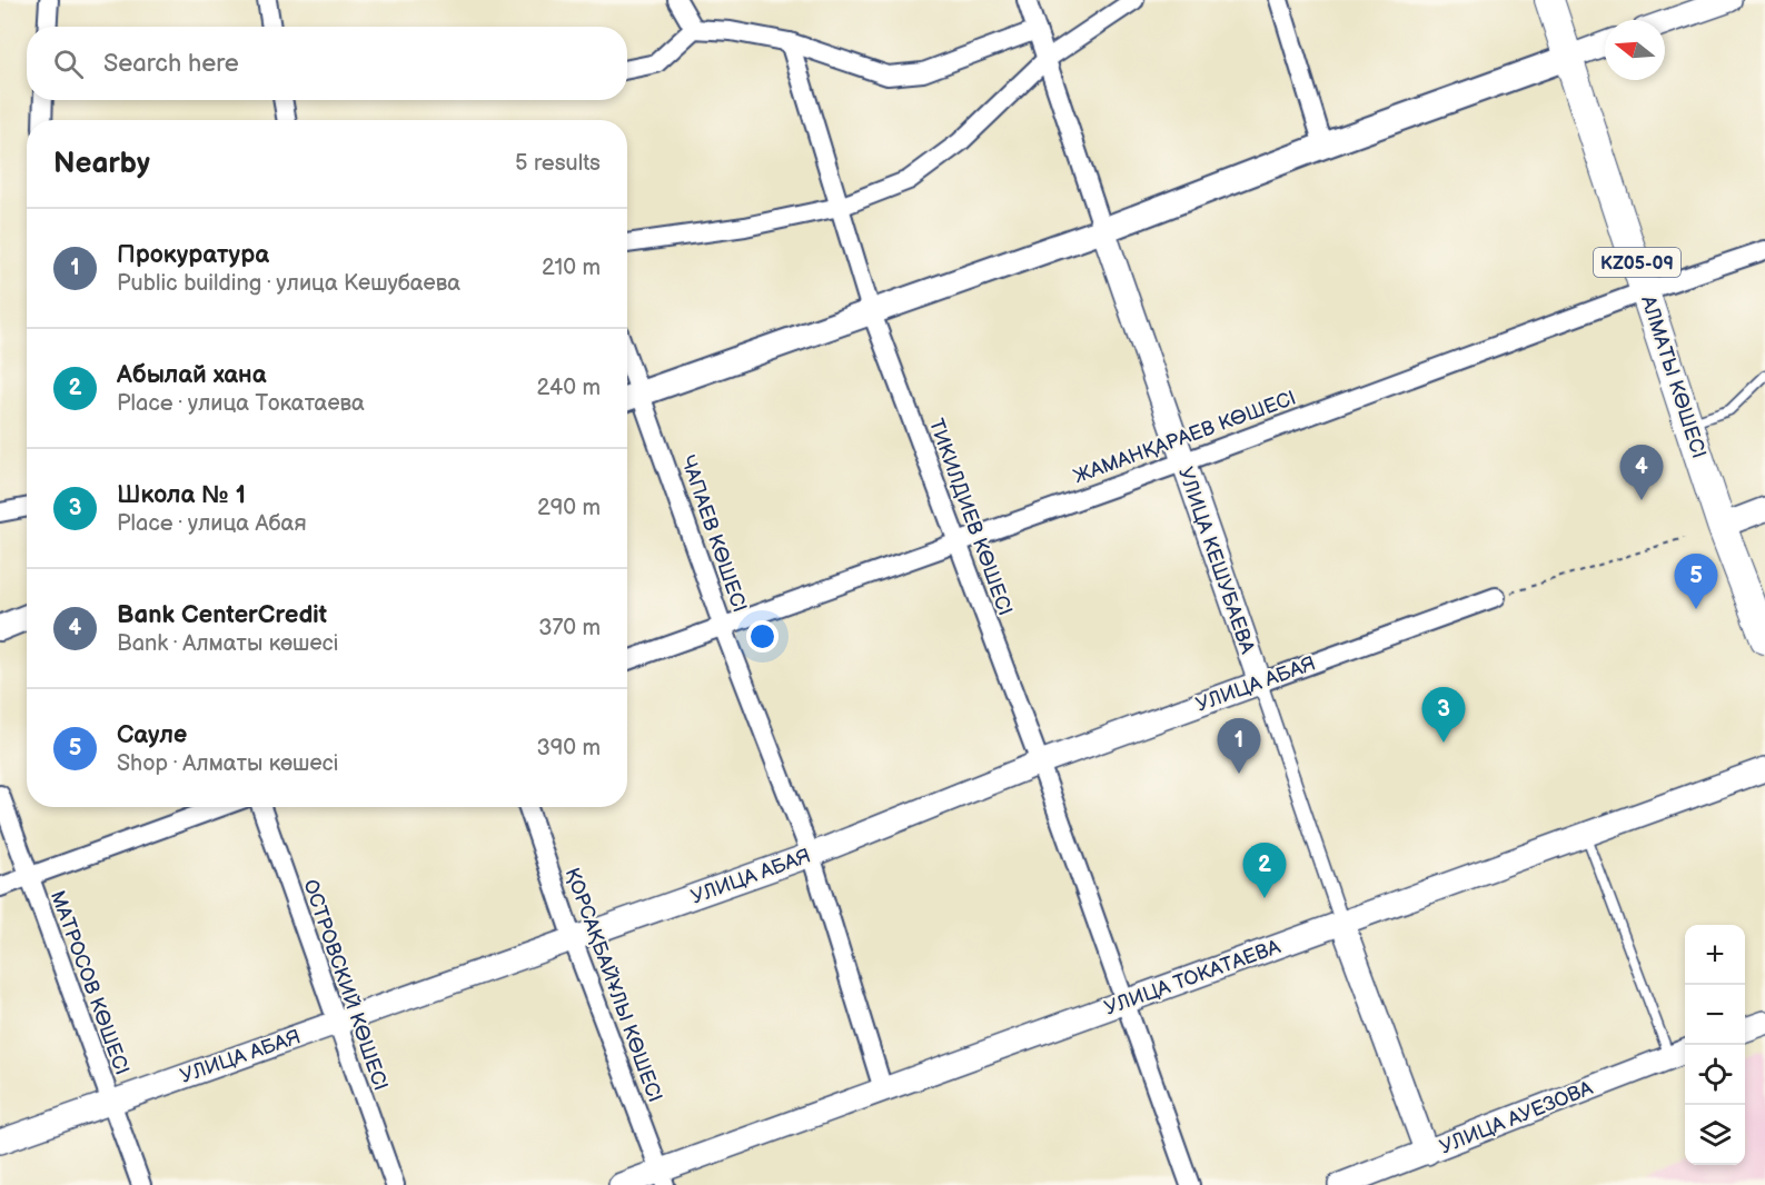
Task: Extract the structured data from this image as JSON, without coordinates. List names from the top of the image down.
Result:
{
  "streets": {
    "main road": ["KZ05-09", "АЛМАТЫ КӨШЕСІ"],
    "street": [
      "ЖАМАНҚАРАЕВ КӨШЕСІ",
      "ТИКИЛДИЕВ КӨШЕСІ",
      "ЧАПАЕВ КӨШЕСІ",
      "УЛИЦА КЕШУБАЕВА",
      "УЛИЦА АБАЯ",
      "УЛИЦА ТОКАТАЕВА",
      "МАТРОСОВ КӨШЕСІ",
      "ОСТРОВСКИЙ КӨШЕСІ",
      "ҚОРСАҚБАЙҰЛЫ КӨШЕСІ",
      "УЛИЦА АУЕЗОВА"
    ]
  },
  "crossings": [
    ["АЛМАТЫ КӨШЕСІ", "ЖАМАНҚАРАЕВ КӨШЕСІ"],
    ["ЖАМАНҚАРАЕВ КӨШЕСІ", "ТИКИЛДИЕВ КӨШЕСІ"],
    ["ЖАМАНҚАРАЕВ КӨШЕСІ", "ЧАПАЕВ КӨШЕСІ"],
    ["ЖАМАНҚАРАЕВ КӨШЕСІ", "УЛИЦА КЕШУБАЕВА"],
    ["ТИКИЛДИЕВ КӨШЕСІ", "УЛИЦА АБАЯ"],
    ["ТИКИЛДИЕВ КӨШЕСІ", "УЛИЦА ТОКАТАЕВА"],
    ["ЧАПАЕВ КӨШЕСІ", "УЛИЦА АБАЯ"],
    ["ЧАПАЕВ КӨШЕСІ", "УЛИЦА ТОКАТАЕВА"],
    ["УЛИЦА КЕШУБАЕВА", "УЛИЦА АБАЯ"],
    ["УЛИЦА КЕШУБАЕВА", "УЛИЦА ТОКАТАЕВА"],
    ["УЛИЦА КЕШУБАЕВА", "УЛИЦА АУЕЗОВА"],
    ["УЛИЦА АБАЯ", "МАТРОСОВ КӨШЕСІ"],
    ["УЛИЦА АБАЯ", "ОСТРОВСКИЙ КӨШЕСІ"],
    ["УЛИЦА АБАЯ", "ҚОРСАҚБАЙҰЛЫ КӨШЕСІ"],
    ["УЛИЦА ТОКАТАЕВА", "ҚОРСАҚБАЙҰЛЫ КӨШЕСІ"]
  ],
  "north": "left",
  "page": {
    "search": "Search here",
    "heading": ["Nearby", "5 results"],
    "list": [
      {
        "mark": "1",
        "name": "Прокуратура",
        "note": "Public building · улица Кешубаева",
        "value": "210 m"
      },
      {
        "mark": "2",
        "name": "Абылай хана",
        "note": "Place · улица Токатаева",
        "value": "240 m"
      },
      {
        "mark": "3",
        "name": "Школа № 1",
        "note": "Place · улица Абая",
        "value": "290 m"
      },
      {
        "mark": "4",
        "name": "Bank CenterCredit",
        "note": "Bank · Алматы көшесі",
        "value": "370 m"
      },
      {
        "mark": "5",
        "name": "Сауле",
        "note": "Shop · Алматы көшесі",
        "value": "390 m"
      }
    ],
    "pins": [
      "4",
      "5",
      "3",
      "1",
      "2"
    ],
    "map_buttons": ["+", "−"]
  }
}
